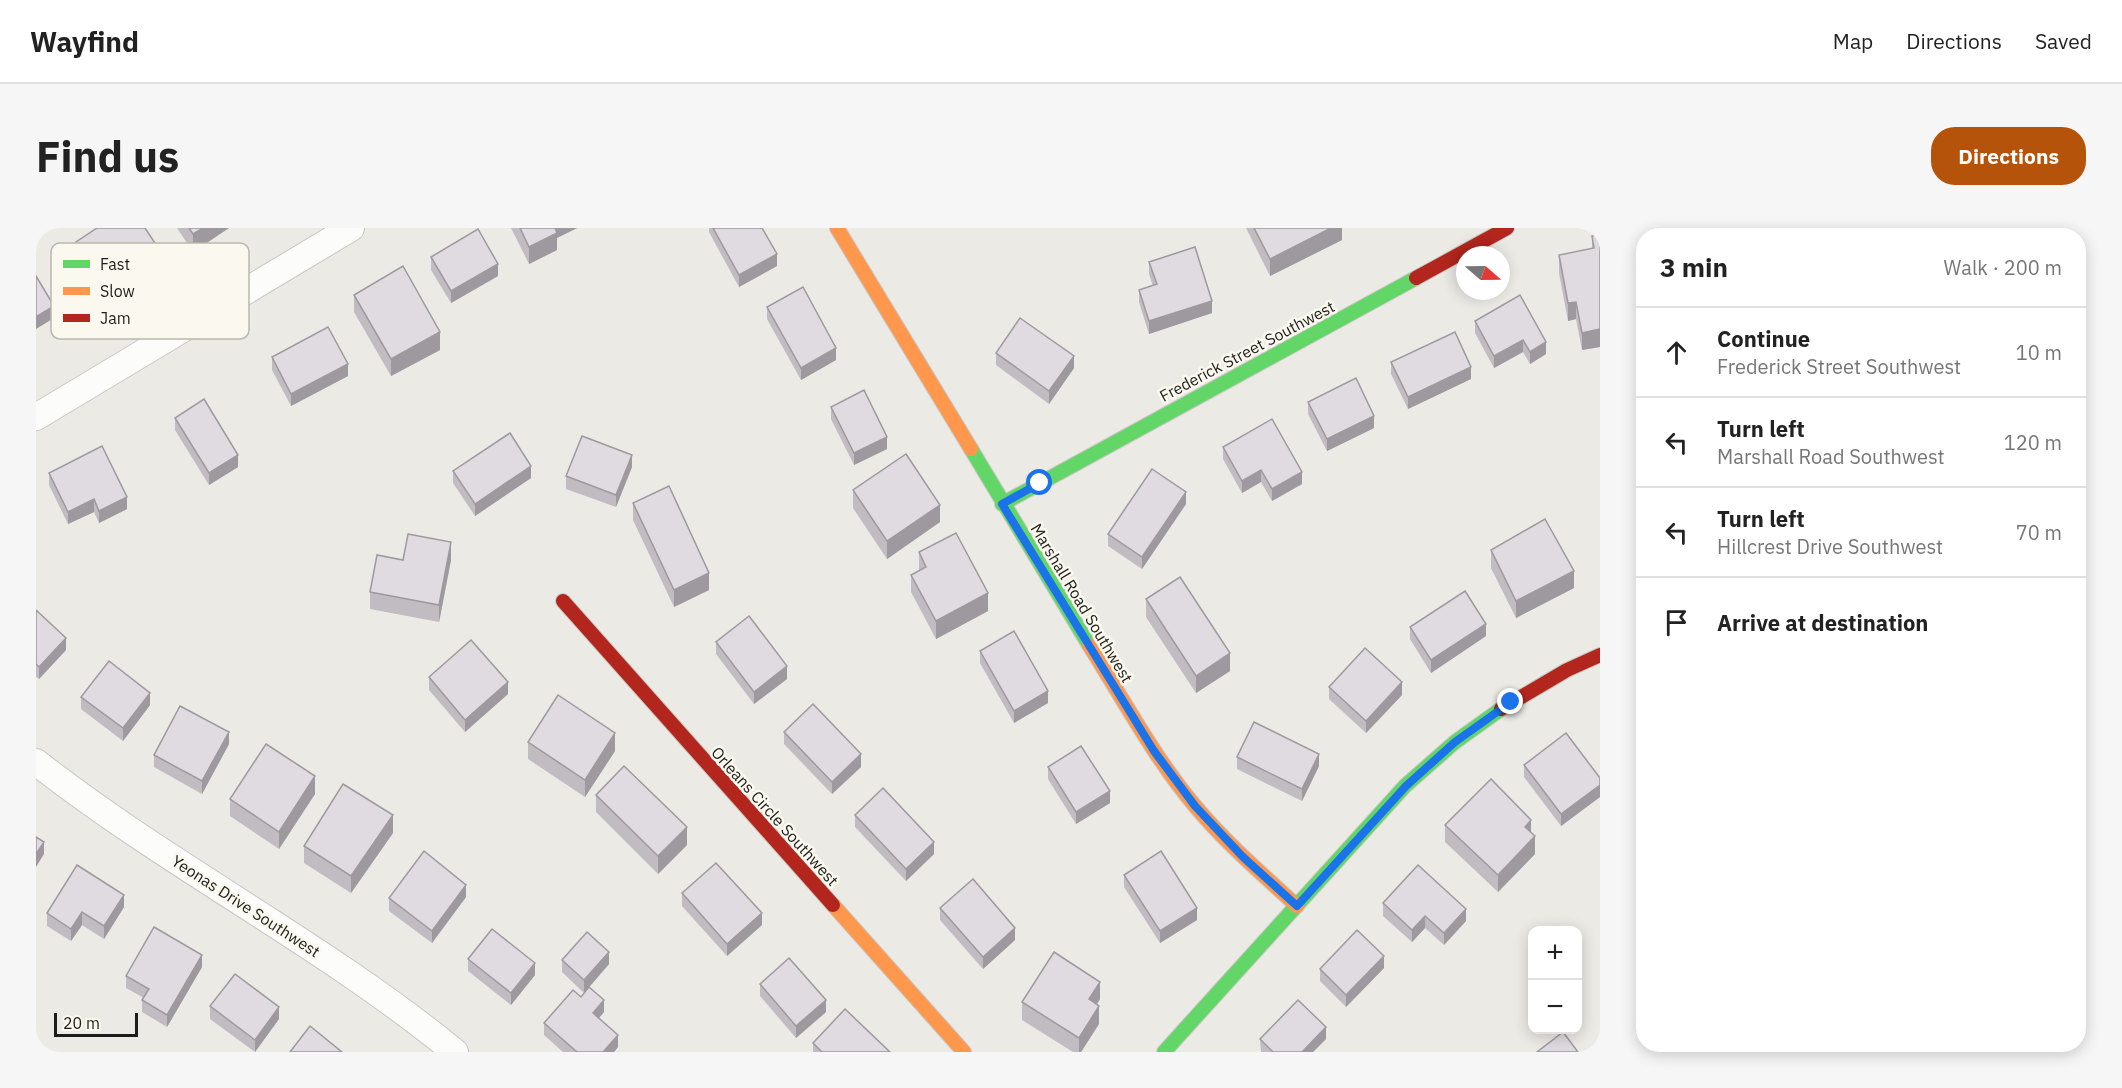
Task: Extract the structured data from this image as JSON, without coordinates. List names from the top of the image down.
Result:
{
  "streets": {
    "street": [
      "Frederick Street Southwest",
      "Marshall Road Southwest",
      "Orleans Circle Southwest",
      "Yeonas Drive Southwest"
    ]
  },
  "crossings": [
    ["Frederick Street Southwest", "Marshall Road Southwest"]
  ],
  "legend": ["Fast", "Slow", "Jam"],
  "scale_bar": "20 m",
  "north": "right",
  "page": {
    "header": "Wayfind",
    "nav": ["Map", "Directions", "Saved"],
    "buttons": "Directions",
    "title": "Find us",
    "heading": ["3 min", "Walk · 200 m"],
    "list": [
      ["Continue", "Frederick Street Southwest", "10 m"],
      ["Turn left", "Marshall Road Southwest", "120 m"],
      ["Turn left", "Hillcrest Drive Southwest", "70 m"],
      "Arrive at destination"
    ],
    "map_buttons": ["+", "−"],
    "scale": "20 m"
  }
}
